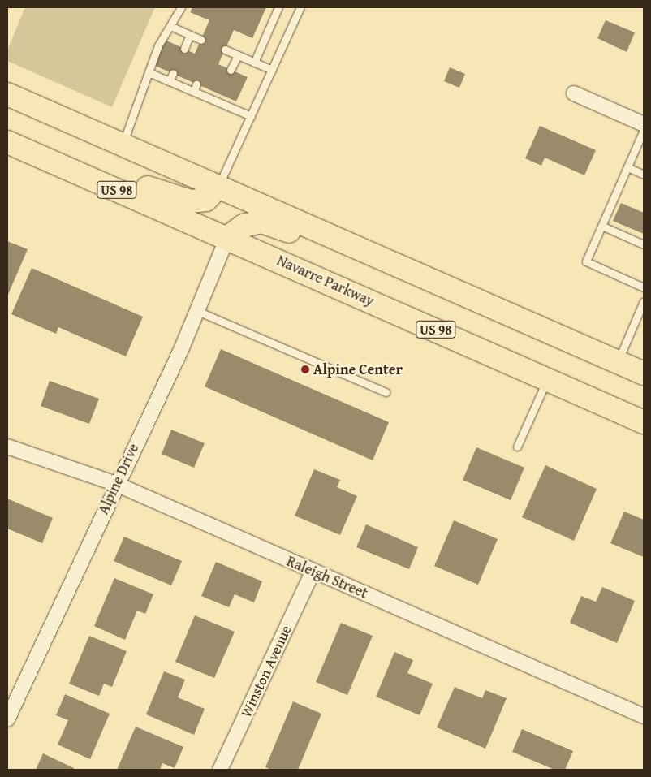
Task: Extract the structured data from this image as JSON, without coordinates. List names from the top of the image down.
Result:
{
  "streets": {
    "highway": ["US 98", "Navarre Parkway"],
    "street": ["Alpine Drive", "Raleigh Street", "Winston Avenue"]
  },
  "crossings": [
    ["Navarre Parkway", "Alpine Drive"],
    ["Alpine Drive", "Raleigh Street"],
    ["Raleigh Street", "Winston Avenue"]
  ],
  "places": ["Alpine Center"]
}
